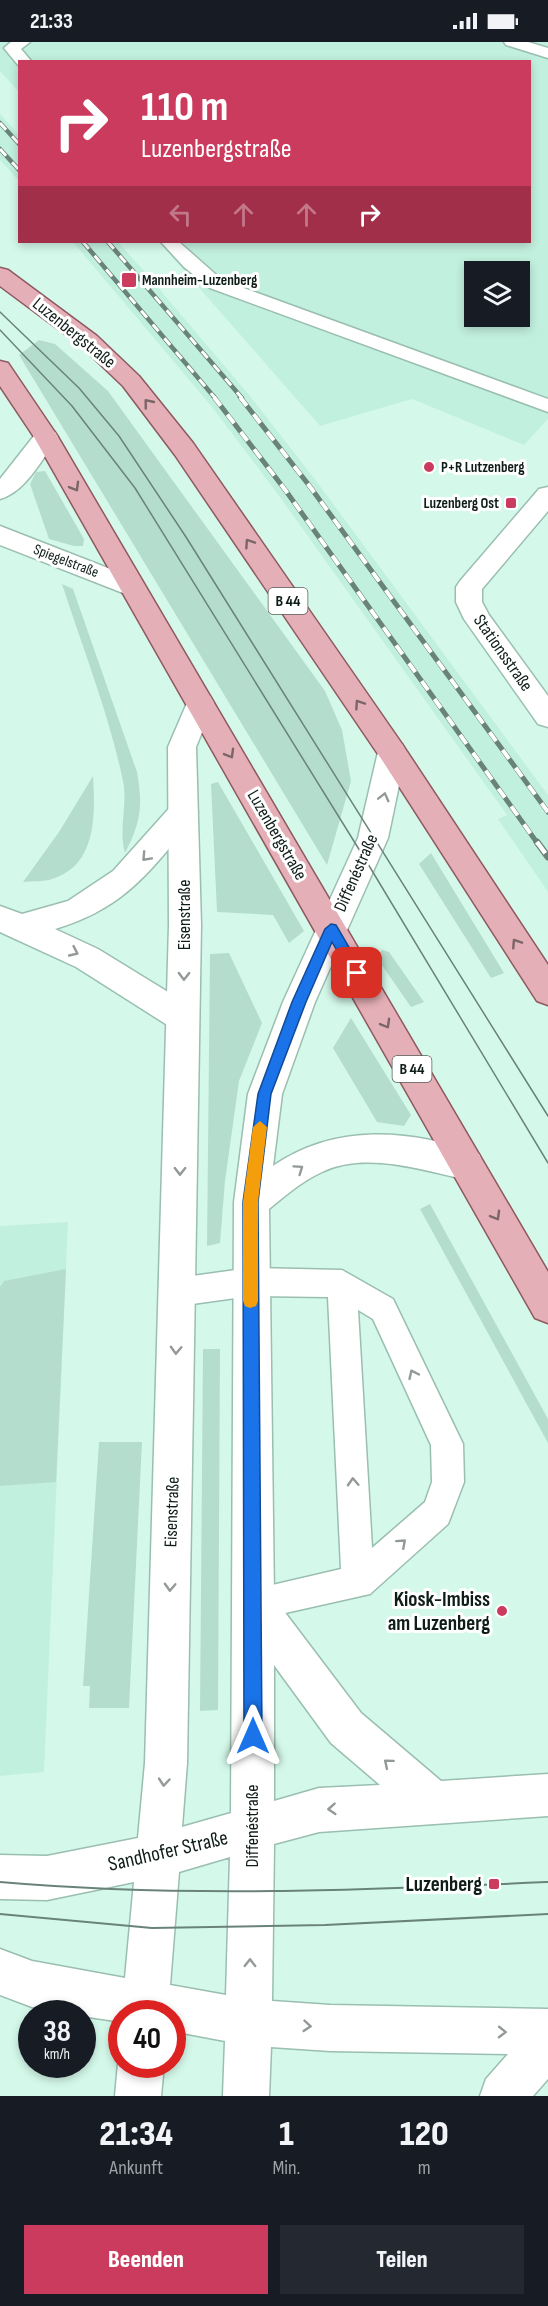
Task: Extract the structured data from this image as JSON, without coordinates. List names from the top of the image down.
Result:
{
  "streets": {
    "main road": ["Luzenbergstraße", "B 44"],
    "street": [
      "Spiegelstraße",
      "Stationsstraße",
      "Diffenéstraße",
      "Eisenstraße",
      "Sandhofer Straße"
    ]
  },
  "crossings": [
    ["Luzenbergstraße", "Spiegelstraße"],
    ["Luzenbergstraße", "Diffenéstraße"],
    ["Luzenbergstraße", "Eisenstraße"],
    ["Diffenéstraße", "Sandhofer Straße"],
    ["Eisenstraße", "Sandhofer Straße"]
  ],
  "one_way": ["Eisenstraße"],
  "places": {
    "transit": ["Mannheim-Luzenberg", "Luzenberg Ost", "Luzenberg"],
    "other": ["P+R Lutzenberg", "Kiosk-Imbiss am Luzenberg"]
  },
  "page": {
    "status": "21:33",
    "turn": ["110 m", "Luzenbergstraße"],
    "speed": "38 km/h",
    "limit": "40",
    "eta": [
      "21:34",
      "Ankunft",
      "1",
      "Min.",
      "120",
      "m"
    ],
    "buttons": ["Beenden", "Teilen"]
  }
}
